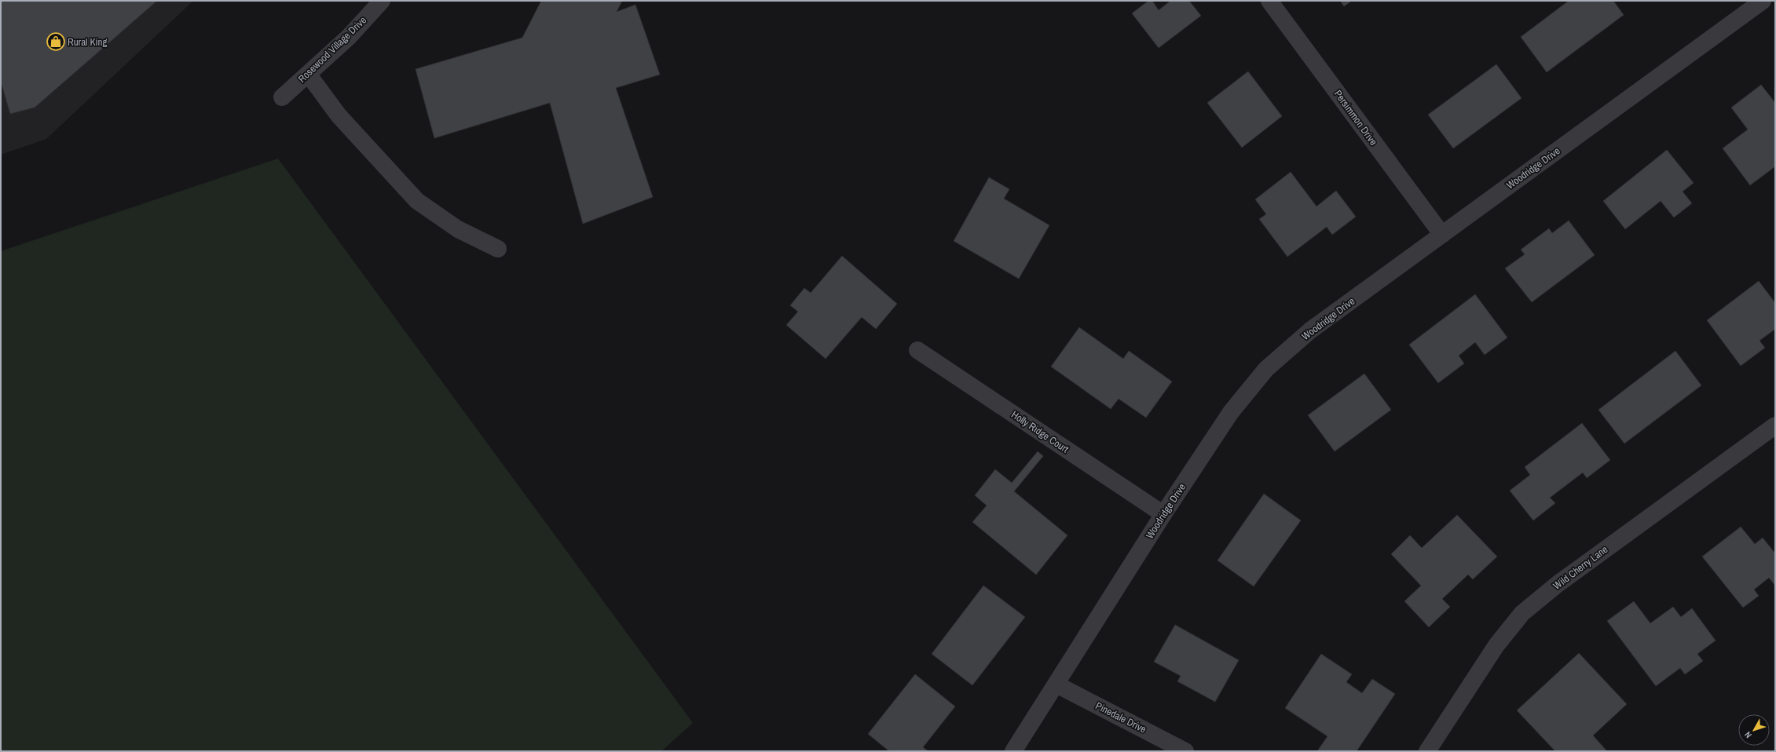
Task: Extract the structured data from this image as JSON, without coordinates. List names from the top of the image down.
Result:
{
  "streets": {
    "street": [
      "Rosewood Village Drive",
      "Persimmon Drive",
      "Woodridge Drive",
      "Holly Ridge Court",
      "Wild Cherry Lane",
      "Pinedale Drive"
    ]
  },
  "crossings": [
    ["Persimmon Drive", "Woodridge Drive"],
    ["Woodridge Drive", "Holly Ridge Court"],
    ["Woodridge Drive", "Pinedale Drive"]
  ],
  "places": {
    "shop": ["Rural King"]
  },
  "north": "bottom left"
}
